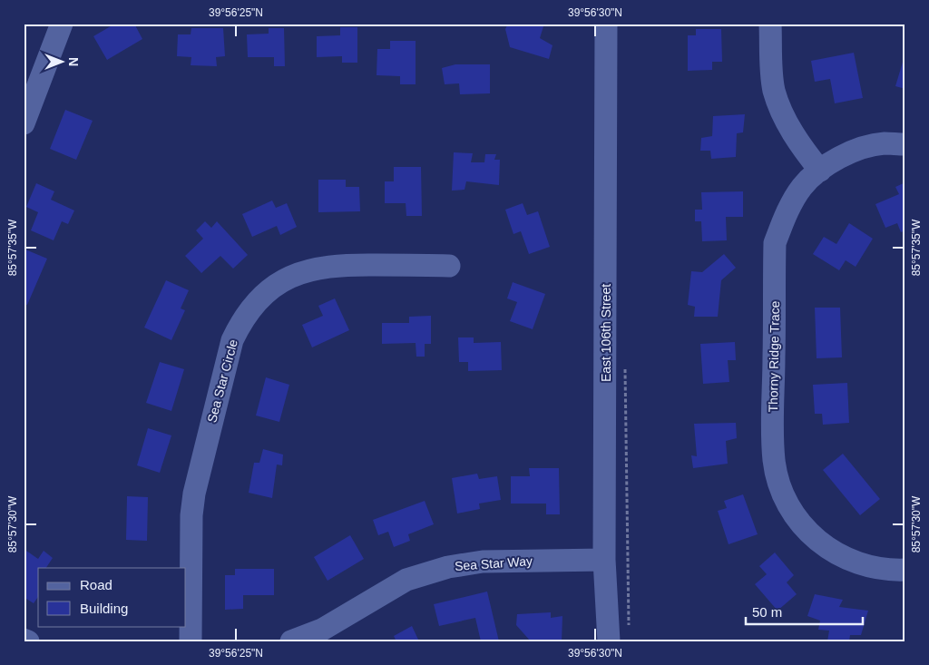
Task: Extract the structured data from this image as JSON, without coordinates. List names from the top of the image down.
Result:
{
  "streets": {
    "street": [
      "East 106th Street",
      "Thorny Ridge Trace",
      "Sea Star Circle",
      "Sea Star Way"
    ]
  },
  "crossings": [
    ["East 106th Street", "Sea Star Way"]
  ],
  "legend": ["Road", "Building"],
  "scale_bar": "50 m",
  "north": "right",
  "coordinates": [
    "39°56'25\"N",
    "39°56'30\"N",
    "85°57'35\"W",
    "85°57'30\"W"
  ]
}
